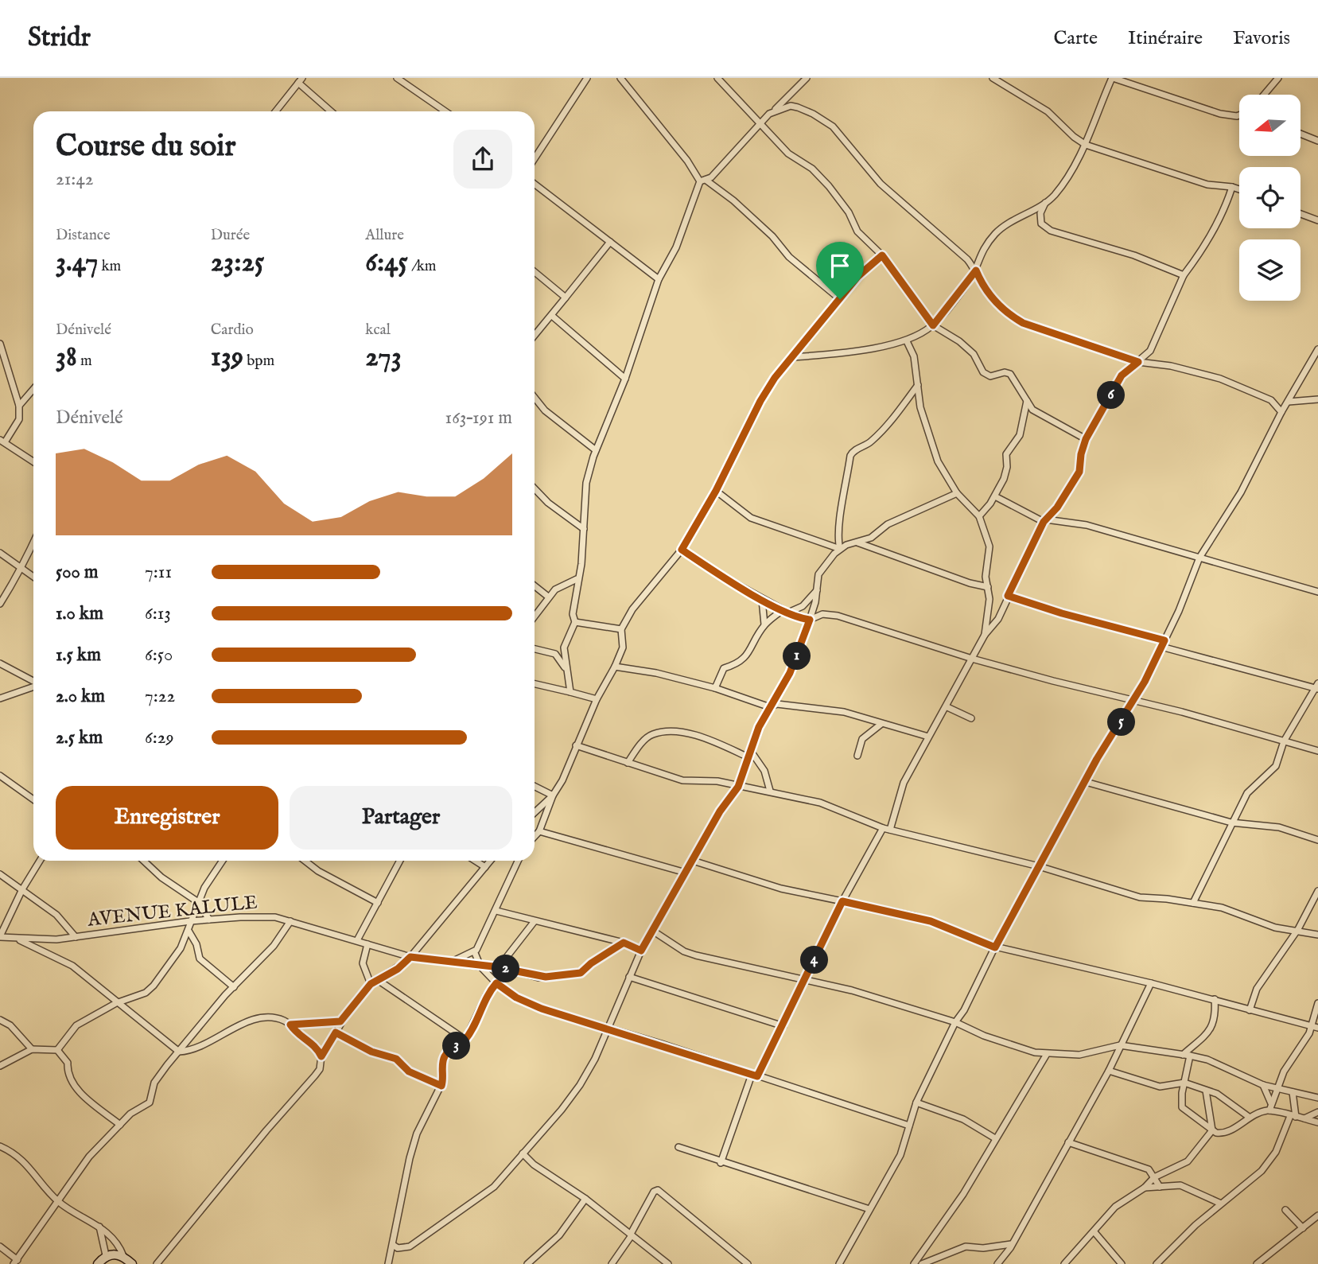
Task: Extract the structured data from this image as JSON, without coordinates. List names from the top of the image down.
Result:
{
  "streets": {
    "street": ["AVENUE KALULE"]
  },
  "north": "left",
  "page": {
    "header": "Stridr",
    "nav": ["Carte", "Itinéraire", "Favoris"],
    "heading": ["Course du soir", "21:42"],
    "stats": [
      ["Distance", "3.47 km"],
      ["Durée", "23:25"],
      ["Allure", "6:45 /km"],
      ["Dénivelé", "38 m"],
      ["Cardio", "139 bpm"],
      ["kcal", "273"]
    ],
    "pins": [
      "6",
      "1",
      "5",
      "4",
      "2",
      "3"
    ],
    "chart": ["Dénivelé", "163–191 m"],
    "list": [
      {
        "name": "500 m",
        "note": "7:11"
      },
      {
        "name": "1.0 km",
        "note": "6:13"
      },
      {
        "name": "1.5 km",
        "note": "6:50"
      },
      {
        "name": "2.0 km",
        "note": "7:22"
      },
      {
        "name": "2.5 km",
        "note": "6:29"
      }
    ],
    "buttons": ["Enregistrer", "Partager"]
  }
}
